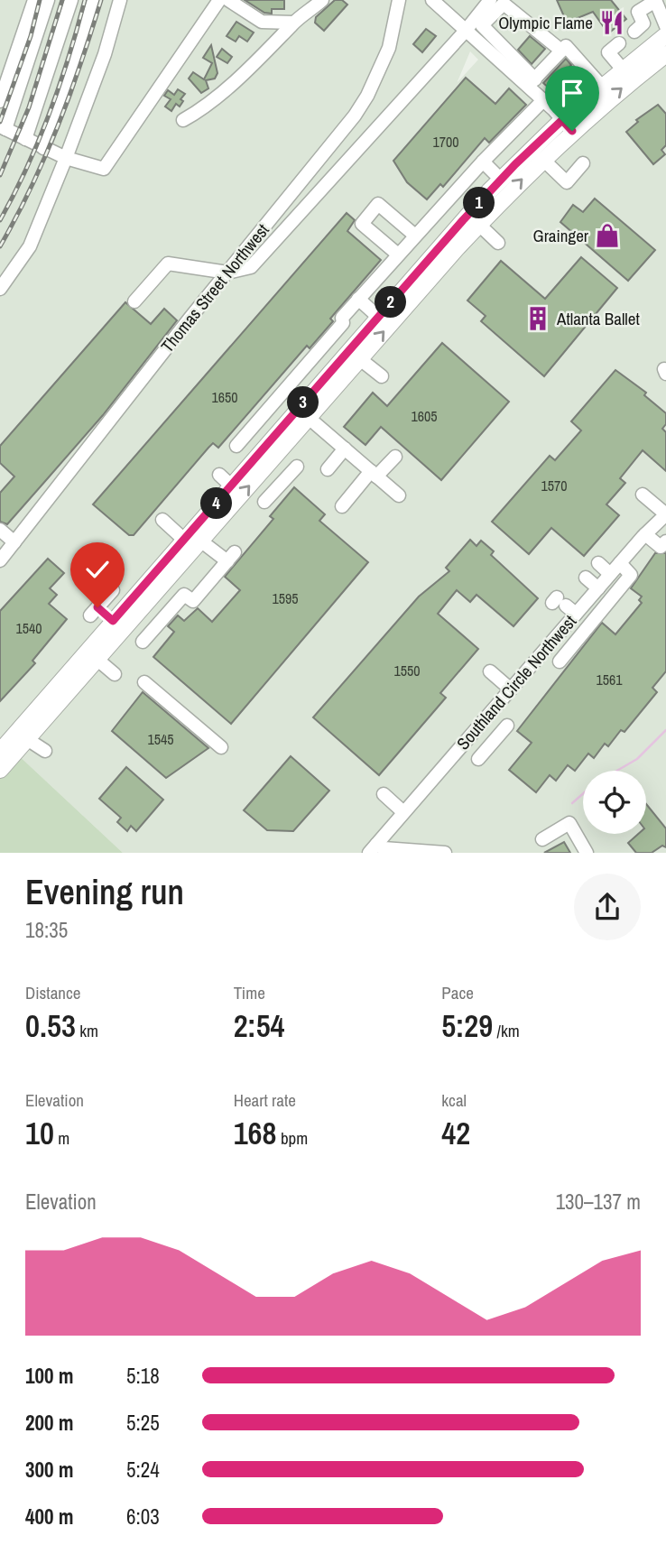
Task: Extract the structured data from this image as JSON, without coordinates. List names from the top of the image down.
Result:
{
  "streets": {
    "street": ["Thomas Street Northwest", "Southland Circle Northwest"]
  },
  "places": {
    "restaurant": ["Olympic Flame"],
    "shop": ["Grainger"],
    "building": ["Atlanta Ballet"]
  },
  "house_numbers": [
    "1700",
    "1650",
    "1605",
    "1570",
    "1595",
    "1540",
    "1550",
    "1561",
    "1545"
  ],
  "page": {
    "pins": [
      "1",
      "2",
      "3",
      "4"
    ],
    "heading": ["Evening run", "18:35"],
    "stats": [
      ["Distance", "0.53 km"],
      ["Time", "2:54"],
      ["Pace", "5:29 /km"],
      ["Elevation", "10 m"],
      ["Heart rate", "168 bpm"],
      ["kcal", "42"]
    ],
    "chart": ["Elevation", "130–137 m"],
    "list": [
      {
        "name": "100 m",
        "note": "5:18"
      },
      {
        "name": "200 m",
        "note": "5:25"
      },
      {
        "name": "300 m",
        "note": "5:24"
      },
      {
        "name": "400 m",
        "note": "6:03"
      }
    ]
  }
}
